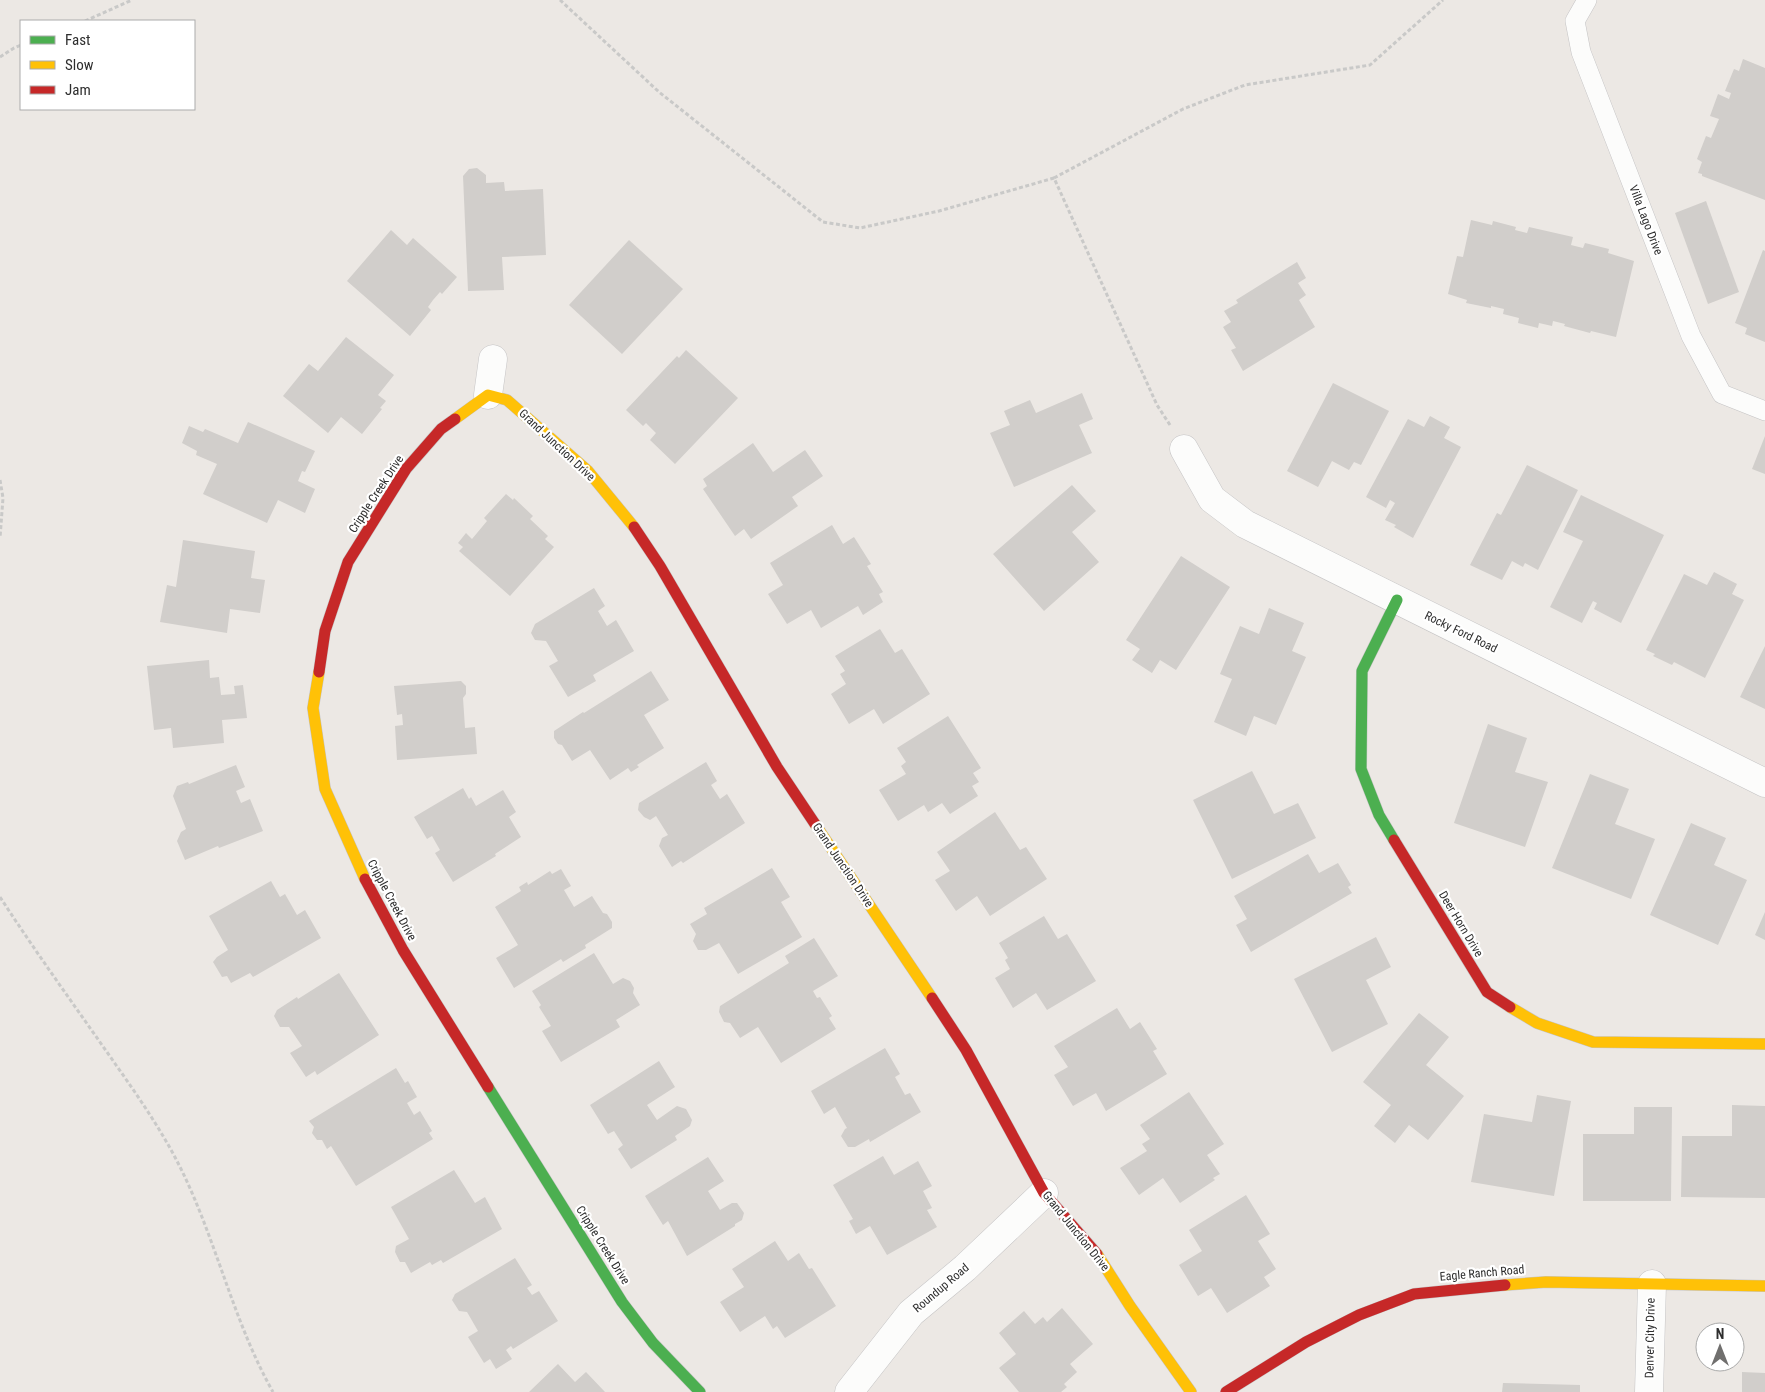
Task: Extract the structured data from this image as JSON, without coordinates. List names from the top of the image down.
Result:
{
  "streets": {
    "street": [
      "Grand Junction Drive",
      "Cripple Creek Drive",
      "Rocky Ford Road",
      "Deer Horn Drive",
      "Eagle Ranch Road",
      "Roundup Road",
      "Denver City Drive"
    ],
    "lane": ["Villa Lago Drive"]
  },
  "crossings": [
    ["Grand Junction Drive", "Cripple Creek Drive"],
    ["Grand Junction Drive", "Roundup Road"],
    ["Rocky Ford Road", "Deer Horn Drive"],
    ["Eagle Ranch Road", "Denver City Drive"]
  ],
  "legend": ["Fast", "Slow", "Jam"],
  "north": "top"
}
